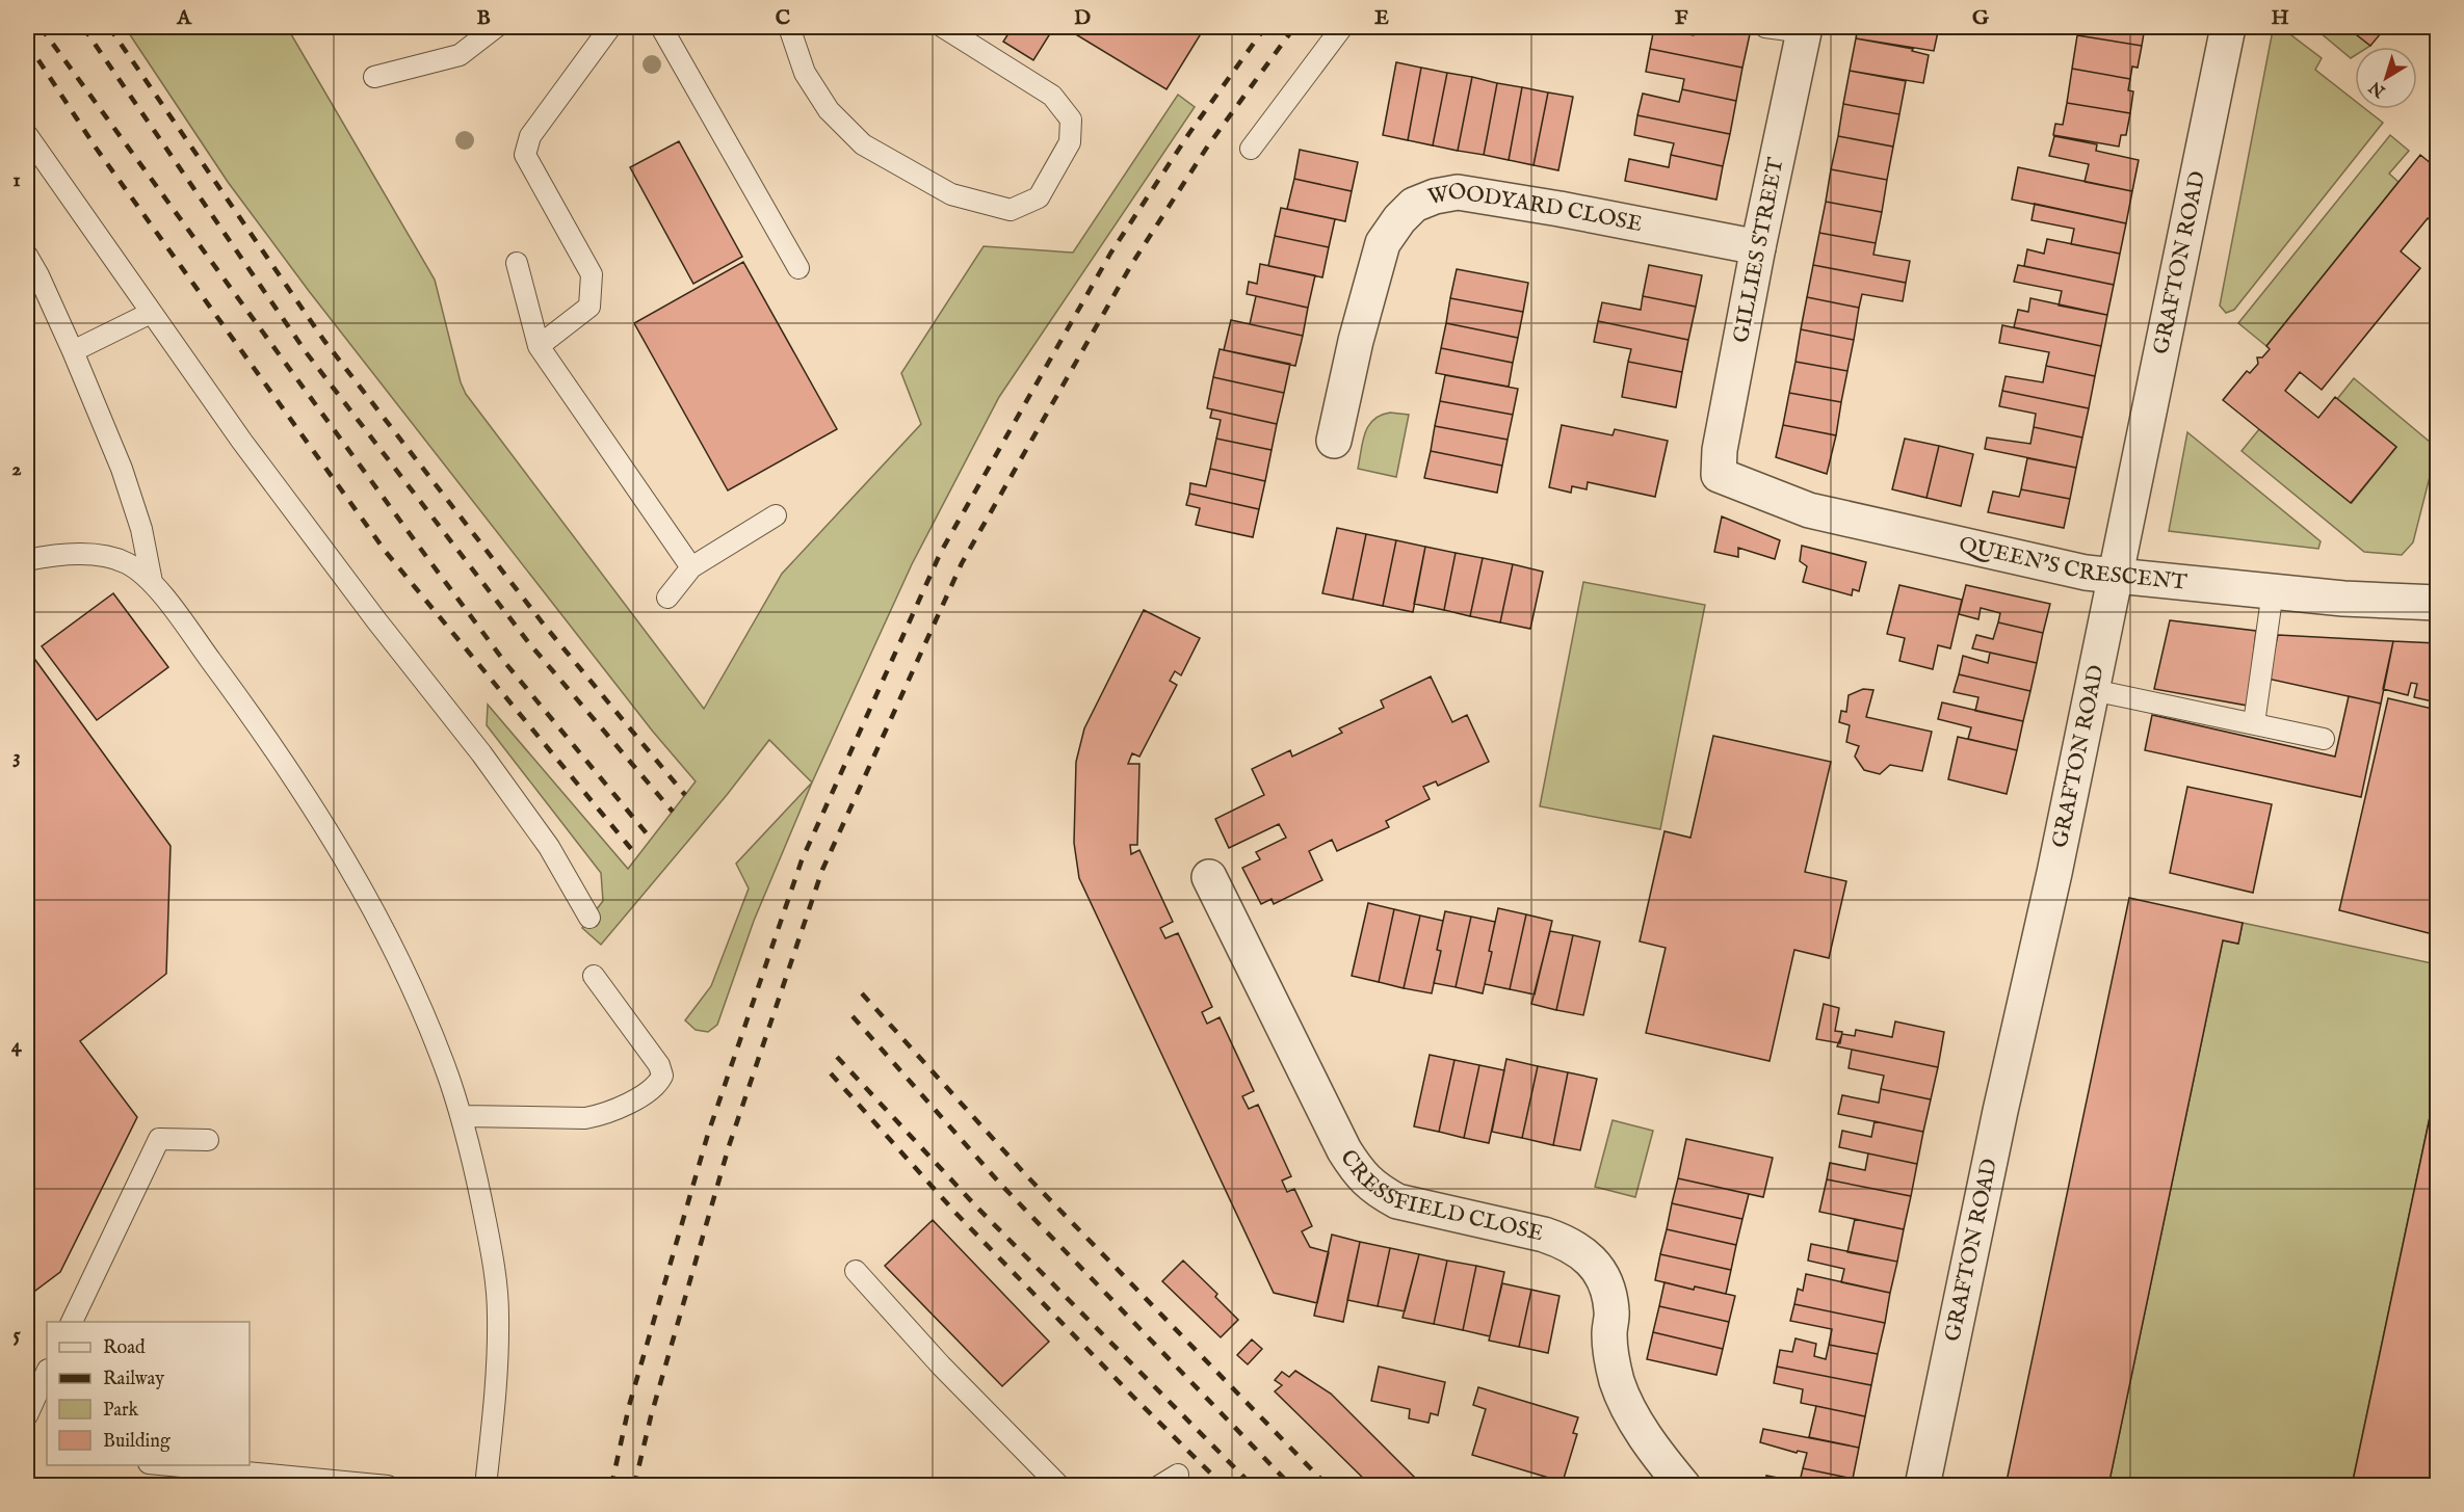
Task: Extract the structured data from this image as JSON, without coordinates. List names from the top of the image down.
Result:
{
  "streets": {
    "street": [
      "WOODYARD CLOSE",
      "GILLIES STREET",
      "GRAFTON ROAD",
      "QUEEN'S CRESCENT",
      "CRESSFIELD CLOSE"
    ]
  },
  "crossings": [
    ["WOODYARD CLOSE", "GILLIES STREET"],
    ["GILLIES STREET", "QUEEN'S CRESCENT"],
    ["GRAFTON ROAD", "QUEEN'S CRESCENT"]
  ],
  "legend": [
    "Road",
    "Railway",
    "Park",
    "Building"
  ],
  "north": "bottom left",
  "grid": {
    "columns": [
      "A",
      "B",
      "C",
      "D",
      "E",
      "F",
      "G",
      "H"
    ],
    "rows": [
      "1",
      "2",
      "3",
      "4",
      "5"
    ]
  }
}
